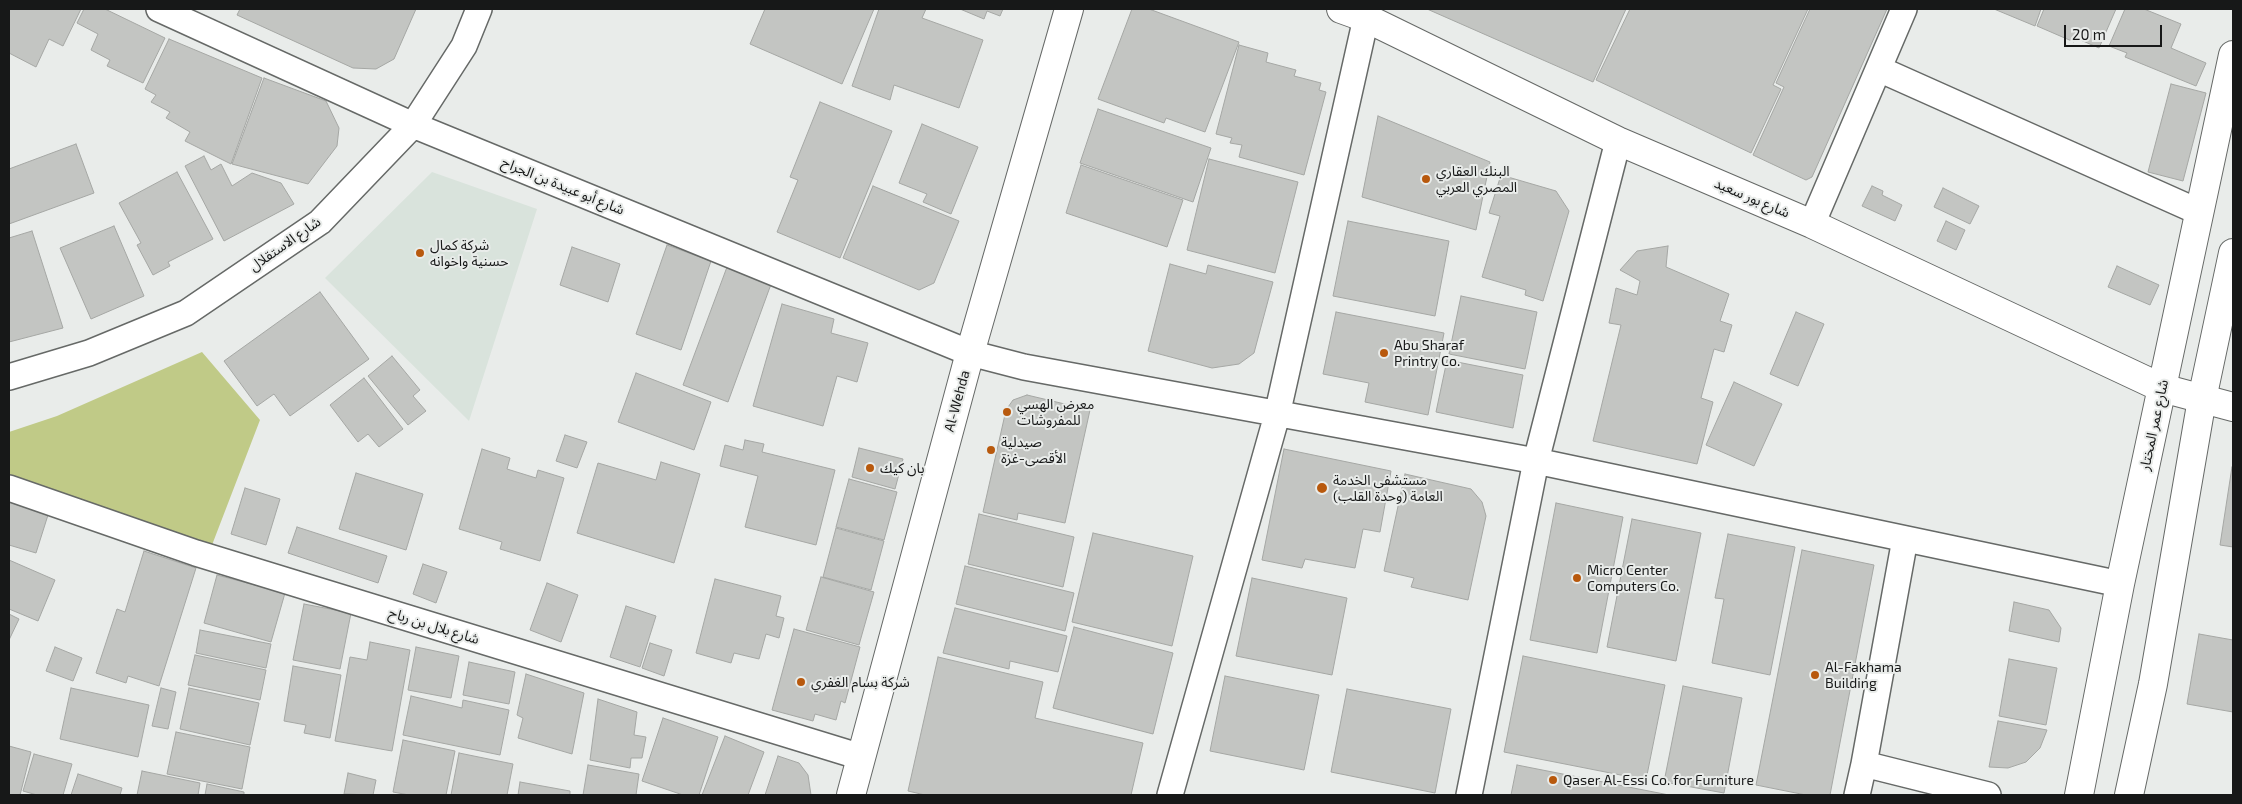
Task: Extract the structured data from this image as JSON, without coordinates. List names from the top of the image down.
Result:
{
  "streets": {
    "main road": ["شارع بور سعيد", "Al-Wehda", "شارع عمر المختار"],
    "street": ["شارع أبو عبيدة بن الجراح", "شارع الاستقلال", "شارع بلال بن رباح"]
  },
  "crossings": [
    ["شارع أبو عبيدة بن الجراح", "شارع الاستقلال"],
    ["شارع أبو عبيدة بن الجراح", "Al-Wehda"],
    ["شارع أبو عبيدة بن الجراح", "شارع عمر المختار"],
    ["شارع بور سعيد", "شارع عمر المختار"],
    ["Al-Wehda", "شارع بلال بن رباح"]
  ],
  "places": [
    "البنك العقاري المصري العربي",
    "شركة كمال حسنية واخوانه",
    "Abu Sharaf Printry Co.",
    "معرض الهسي للمفروشات",
    "صيدلية الأقصى-غزة",
    "بان كيك",
    "مستشفى الخدمة العامة (وحدة القلب)",
    "Micro Center Computers Co.",
    "Al-Fakhama Building",
    "شركة بسام الغفري",
    "Qaser Al-Essi Co. for Furniture"
  ],
  "scale_bar": "20 m"
}
